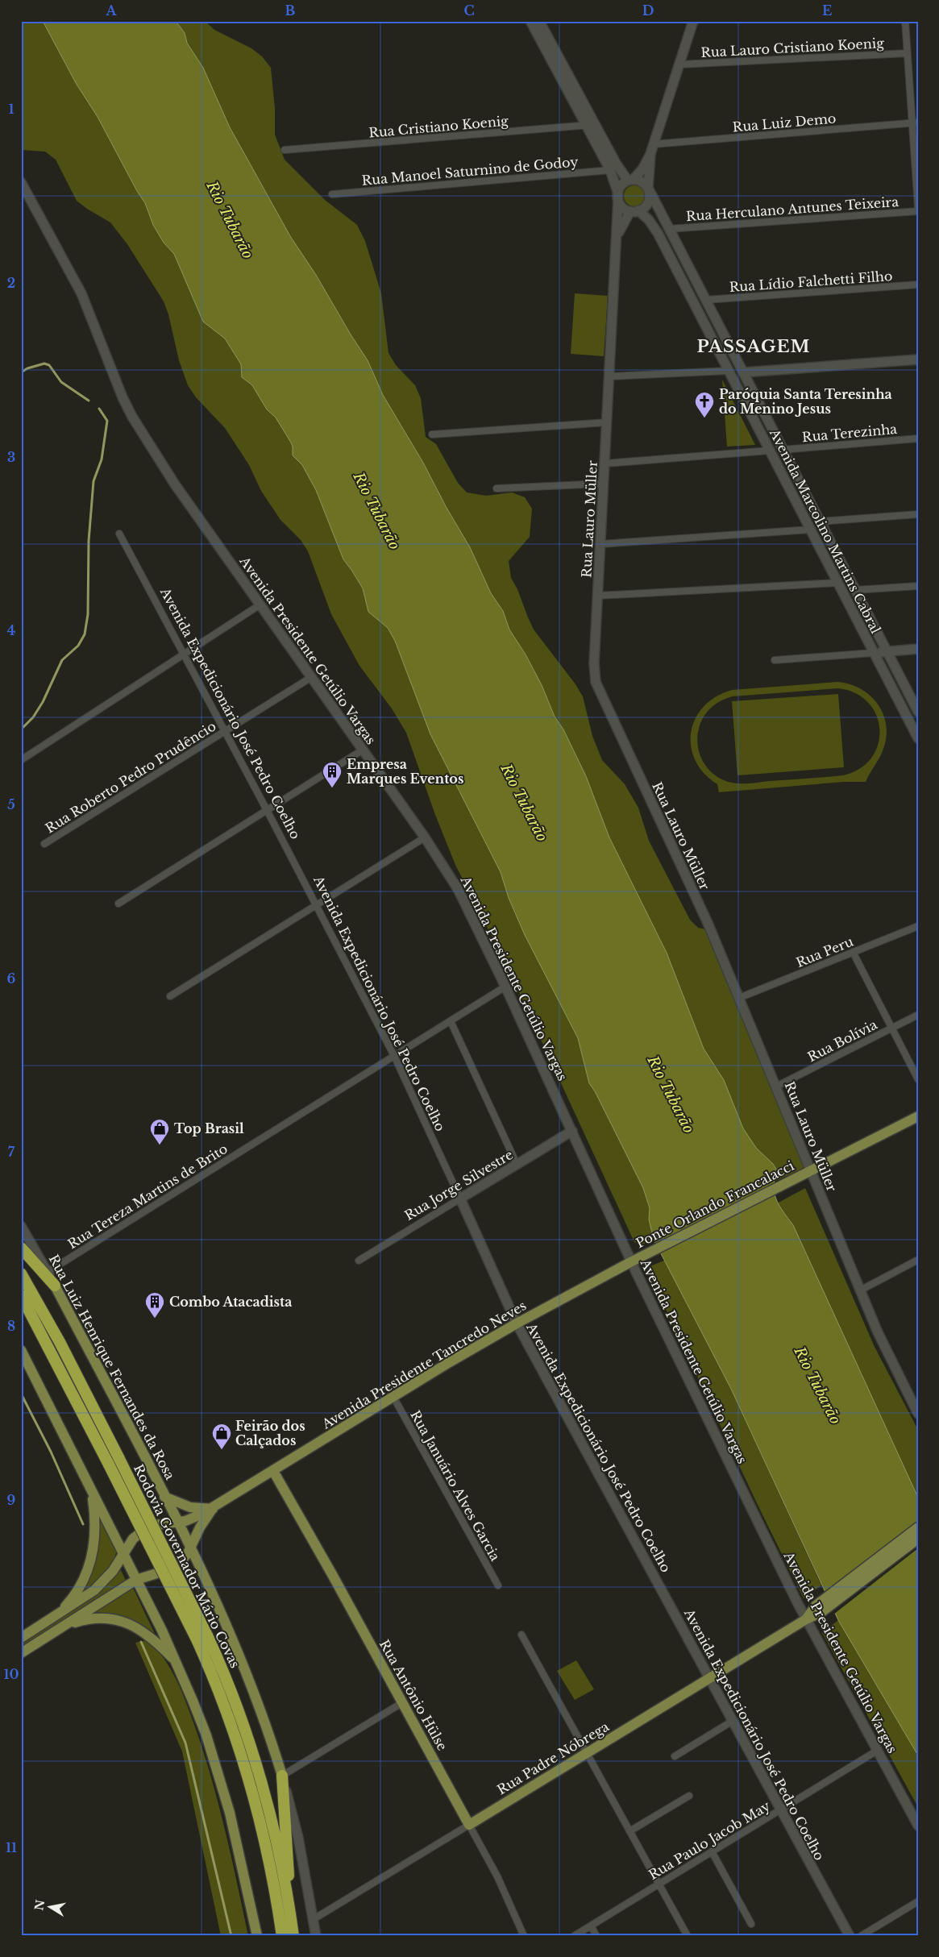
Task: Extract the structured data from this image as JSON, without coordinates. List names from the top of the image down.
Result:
{
  "streets": {
    "highway": ["Rodovia Governador Mário Covas"],
    "main road": [
      "Rua Lauro Müller",
      "Avenida Marcolino Martins Cabral",
      "Avenida Presidente Getúlio Vargas",
      "Avenida Expedicionário José Pedro Coelho",
      "Rua Jorge Silvestre",
      "Ponte Orlando Francalacci",
      "Avenida Presidente Tancredo Neves",
      "Rua Luiz Henrique Fernandes da Rosa",
      "Rua Antônio Hülse",
      "Rua Padre Nóbrega"
    ],
    "street": [
      "Rua Lauro Cristiano Koenig",
      "Rua Luiz Demo",
      "Rua Cristiano Koenig",
      "Rua Manoel Saturnino de Godoy",
      "Rua Herculano Antunes Teixeira",
      "Rua Lídio Falchetti Filho",
      "Rua Terezinha",
      "Rua Roberto Pedro Prudêncio",
      "Rua Peru",
      "Rua Bolívia",
      "Rua Tereza Martins de Brito",
      "Rua Januário Alves Garcia",
      "Rua Paulo Jacob May"
    ]
  },
  "crossings": [
    ["Rua Herculano Antunes Teixeira", "Avenida Marcolino Martins Cabral"],
    ["Rua Lídio Falchetti Filho", "Avenida Marcolino Martins Cabral"],
    ["Rua Terezinha", "Avenida Marcolino Martins Cabral"],
    ["Rua Lauro Müller", "Avenida Marcolino Martins Cabral"],
    ["Rua Lauro Müller", "Rua Peru"],
    ["Rua Lauro Müller", "Rua Bolívia"],
    ["Rua Lauro Müller", "Ponte Orlando Francalacci"],
    ["Avenida Presidente Getúlio Vargas", "Rua Roberto Pedro Prudêncio"],
    ["Avenida Presidente Getúlio Vargas", "Rua Jorge Silvestre"],
    ["Avenida Presidente Getúlio Vargas", "Rua Tereza Martins de Brito"],
    ["Avenida Presidente Getúlio Vargas", "Ponte Orlando Francalacci"],
    ["Avenida Presidente Getúlio Vargas", "Avenida Presidente Tancredo Neves"],
    ["Avenida Presidente Getúlio Vargas", "Rua Padre Nóbrega"],
    ["Avenida Presidente Getúlio Vargas", "Rua Paulo Jacob May"],
    ["Avenida Expedicionário José Pedro Coelho", "Rua Roberto Pedro Prudêncio"],
    ["Avenida Expedicionário José Pedro Coelho", "Rua Jorge Silvestre"],
    ["Avenida Expedicionário José Pedro Coelho", "Rua Tereza Martins de Brito"],
    ["Avenida Expedicionário José Pedro Coelho", "Avenida Presidente Tancredo Neves"],
    ["Avenida Expedicionário José Pedro Coelho", "Rua Padre Nóbrega"],
    ["Avenida Expedicionário José Pedro Coelho", "Rua Paulo Jacob May"],
    ["Rua Tereza Martins de Brito", "Rua Luiz Henrique Fernandes da Rosa"],
    ["Ponte Orlando Francalacci", "Avenida Presidente Tancredo Neves"],
    ["Avenida Presidente Tancredo Neves", "Rua Luiz Henrique Fernandes da Rosa"],
    ["Avenida Presidente Tancredo Neves", "Rua Januário Alves Garcia"],
    ["Avenida Presidente Tancredo Neves", "Rua Antônio Hülse"],
    ["Rua Antônio Hülse", "Rua Padre Nóbrega"]
  ],
  "districts": ["PASSAGEM"],
  "water": ["Rio Tubarão"],
  "places": {
    "church": ["Paróquia Santa Teresinha do Menino Jesus"],
    "building": ["Empresa Marques Eventos", "Combo Atacadista"],
    "shop": ["Top Brasil", "Feirão dos Calçados"]
  },
  "north": "left",
  "grid": {
    "columns": [
      "A",
      "B",
      "C",
      "D",
      "E"
    ],
    "rows": [
      "1",
      "2",
      "3",
      "4",
      "5",
      "6",
      "7",
      "8",
      "9",
      "10",
      "11"
    ]
  }
}
